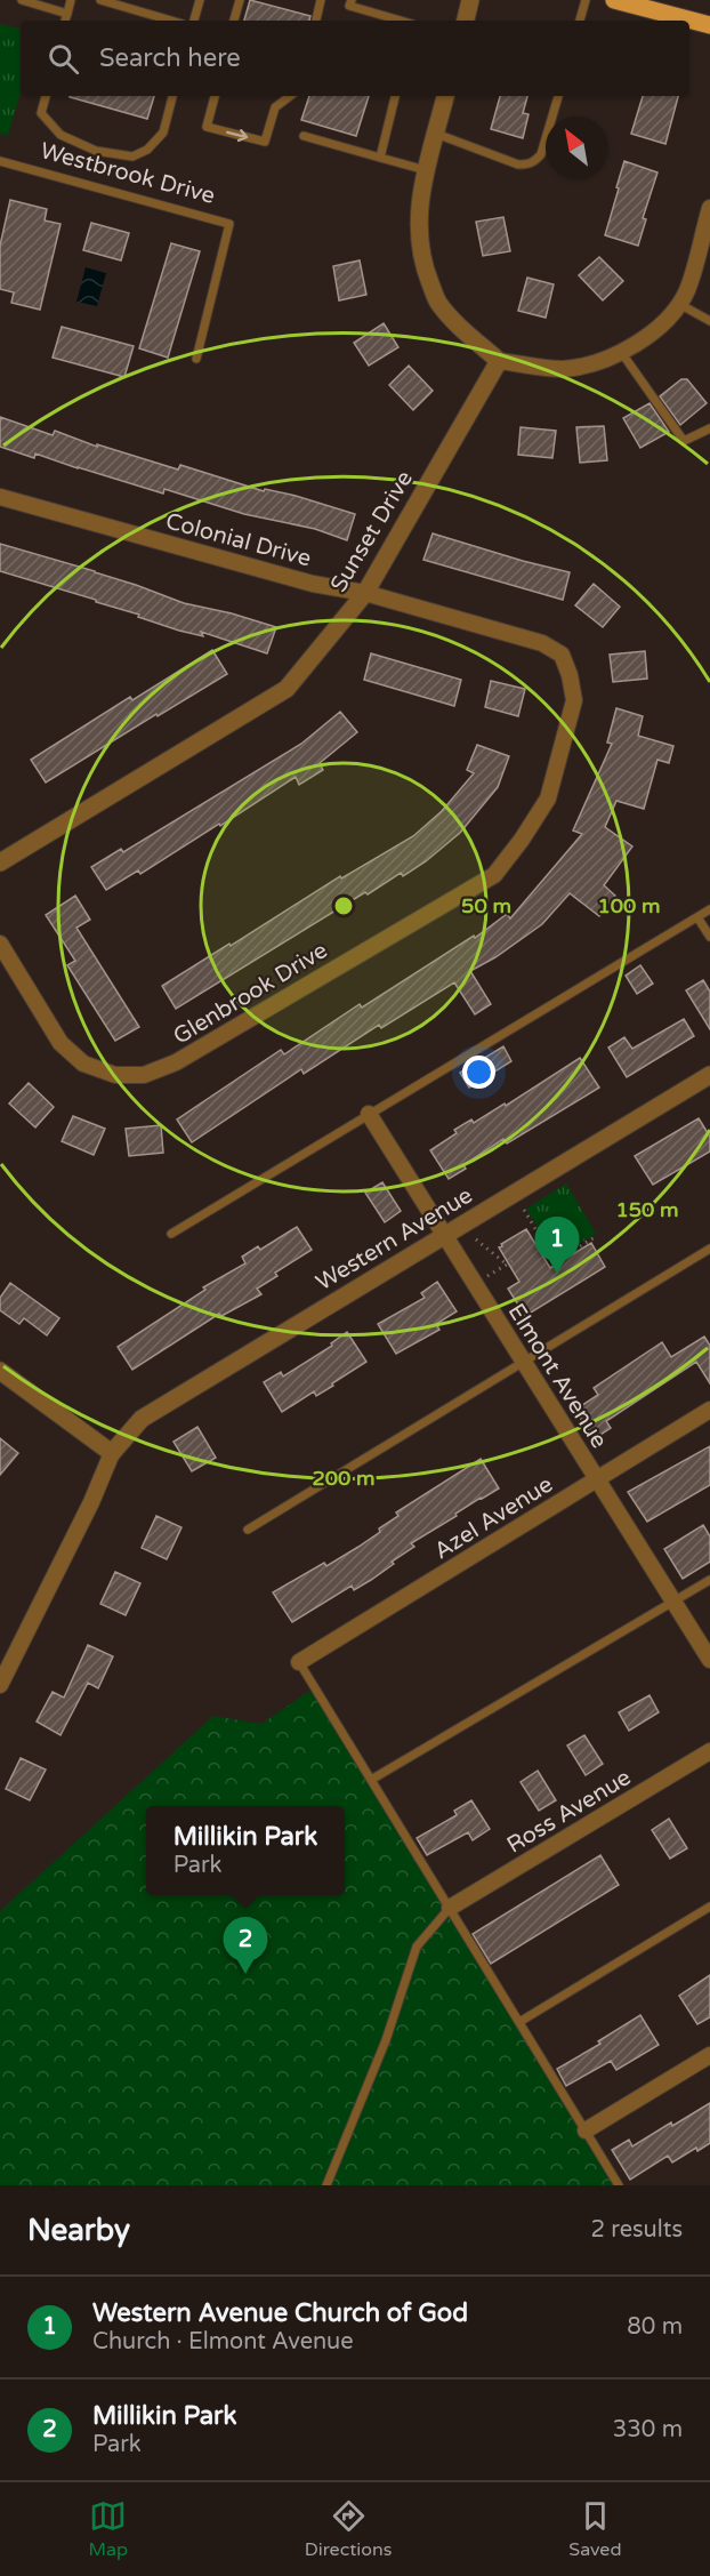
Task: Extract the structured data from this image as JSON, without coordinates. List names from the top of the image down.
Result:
{
  "streets": {
    "street": [
      "Sunset Drive",
      "Colonial Drive",
      "Glenbrook Drive",
      "Western Avenue",
      "Elmont Avenue",
      "Azel Avenue",
      "Ross Avenue"
    ],
    "lane": ["Westbrook Drive"]
  },
  "crossings": [
    ["Sunset Drive", "Colonial Drive"],
    ["Colonial Drive", "Glenbrook Drive"],
    ["Western Avenue", "Elmont Avenue"],
    ["Elmont Avenue", "Azel Avenue"]
  ],
  "north": "top left",
  "page": {
    "search": "Search here",
    "pins": ["1", "2"],
    "popup": ["Millikin Park", "Park"],
    "heading": ["Nearby", "2 results"],
    "list": [
      {
        "mark": "1",
        "name": "Western Avenue Church of God",
        "note": "Church · Elmont Avenue",
        "value": "80 m"
      },
      {
        "mark": "2",
        "name": "Millikin Park",
        "note": "Park",
        "value": "330 m"
      }
    ],
    "nav": ["Map", "Directions", "Saved"]
  },
  "rings": [
    "50 m",
    "100 m",
    "150 m",
    "200 m"
  ]
}
